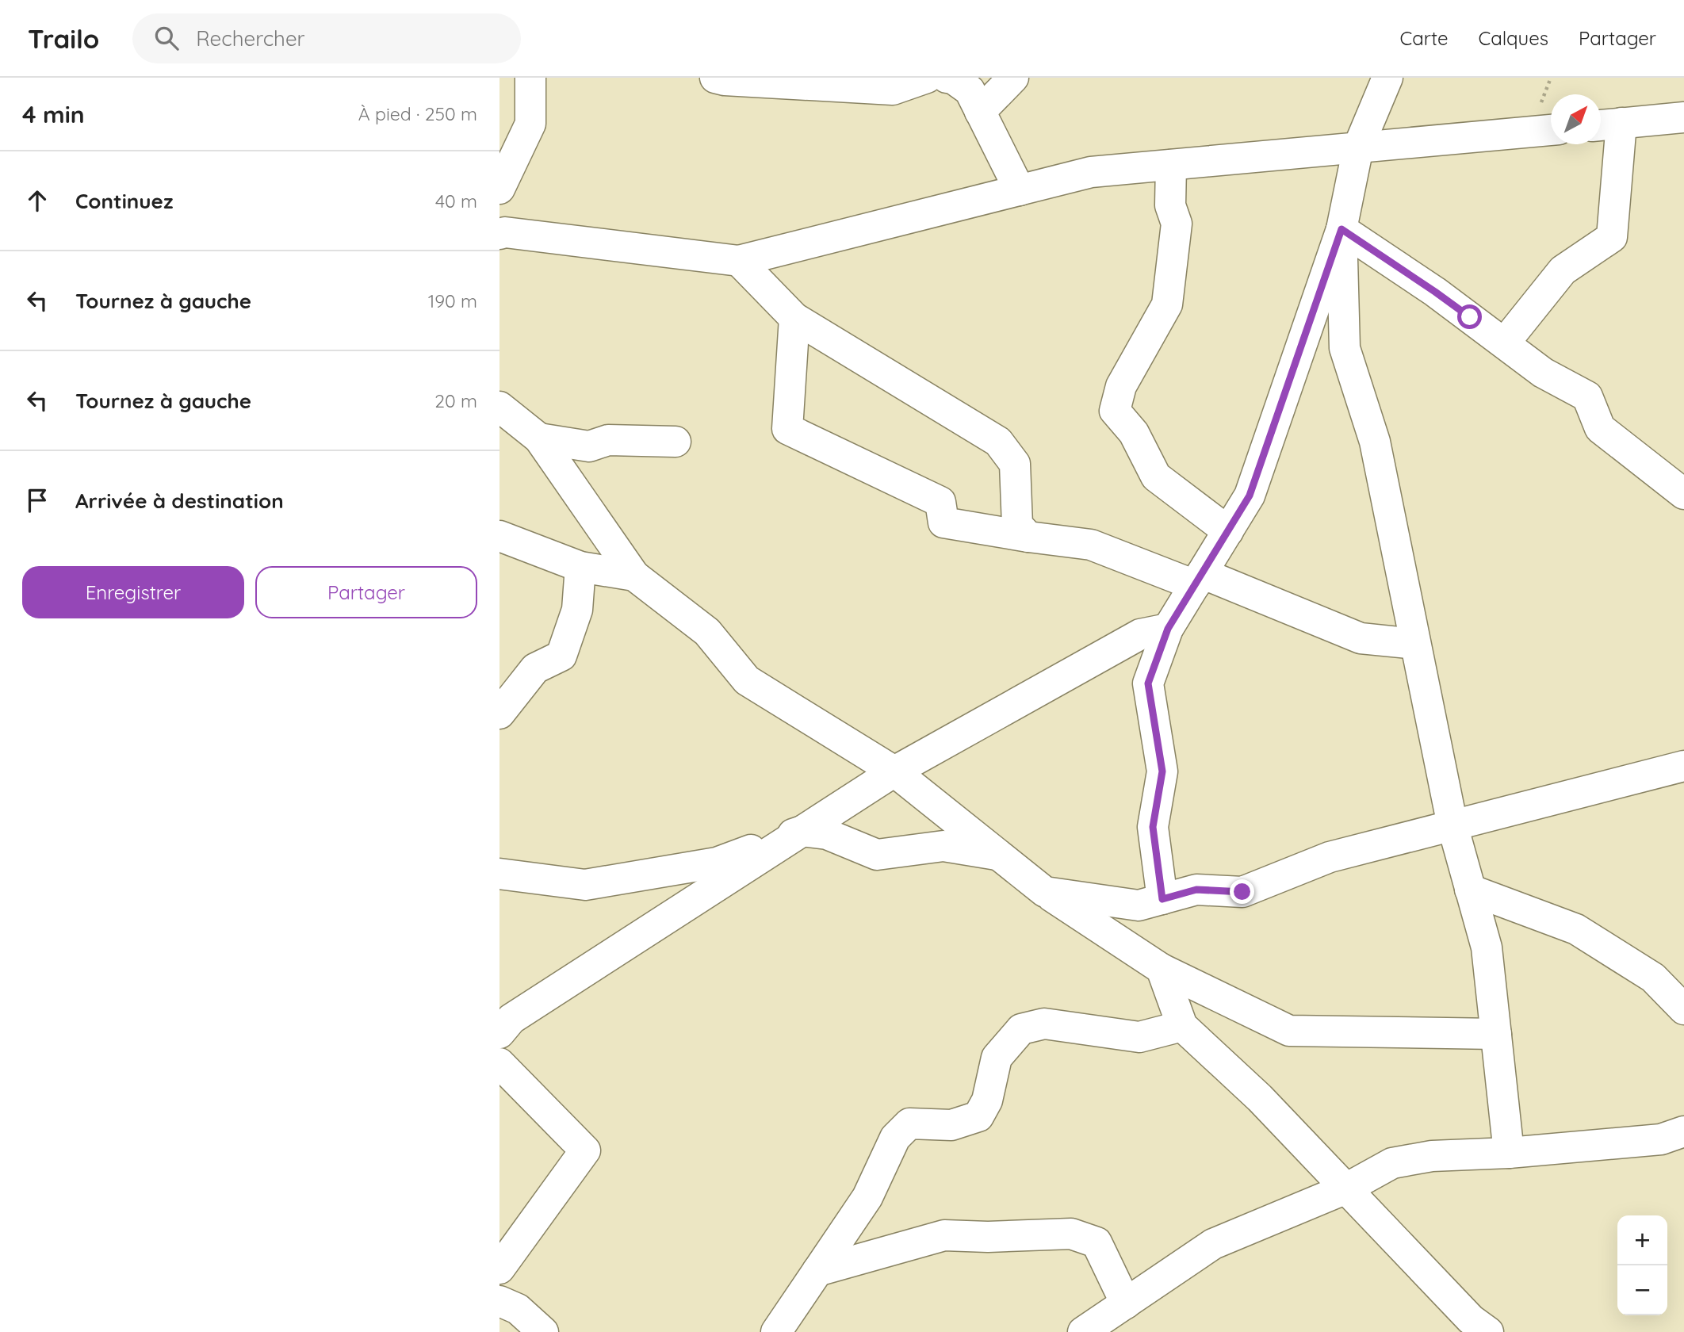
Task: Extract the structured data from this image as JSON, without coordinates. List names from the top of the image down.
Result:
{
  "north": "top right",
  "page": {
    "header": "Trailo",
    "search": "Rechercher",
    "nav": ["Carte", "Calques", "Partager"],
    "heading": ["4 min", "À pied · 250 m"],
    "list": [
      ["Continuez", "40 m"],
      ["Tournez à gauche", "190 m"],
      ["Tournez à gauche", "20 m"],
      "Arrivée à destination"
    ],
    "buttons": ["Enregistrer", "Partager"],
    "map_buttons": ["+", "−"]
  }
}
